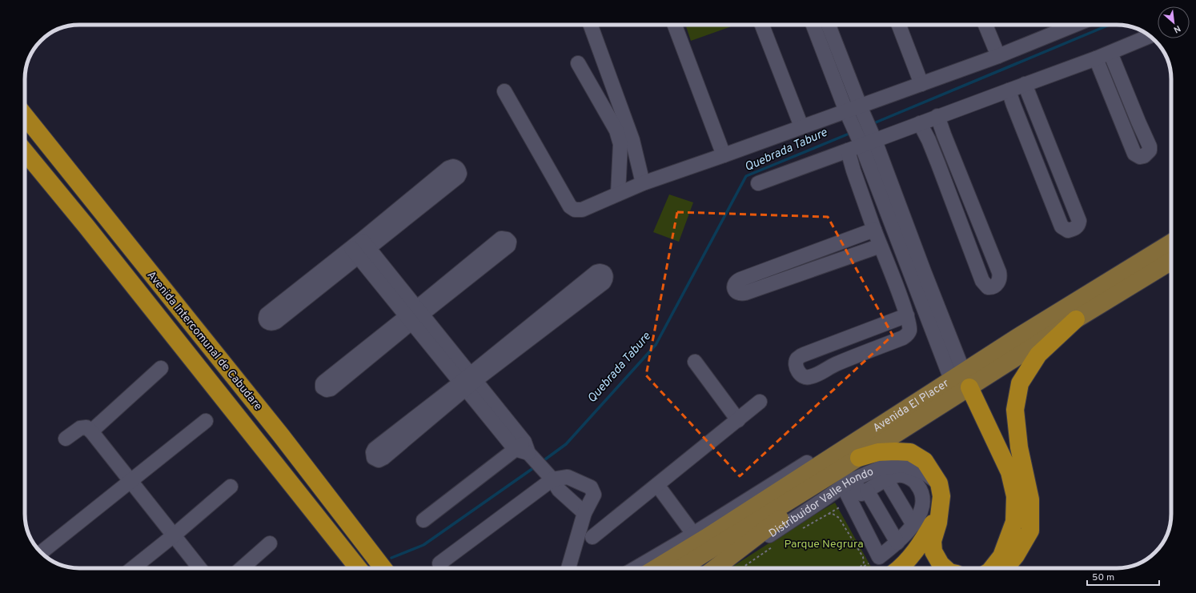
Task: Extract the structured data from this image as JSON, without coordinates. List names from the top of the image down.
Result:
{
  "streets": {
    "highway": ["Avenida Intercomunal de Cabudare"],
    "main road": ["Avenida El Placer"],
    "street": ["Distribuidor Valle Hondo"]
  },
  "crossings": [
    ["Avenida El Placer", "Distribuidor Valle Hondo"]
  ],
  "water": ["Quebrada Tabure"],
  "parks": ["Parque Negrura"],
  "scale_bar": "50 m",
  "north": "bottom right"
}
